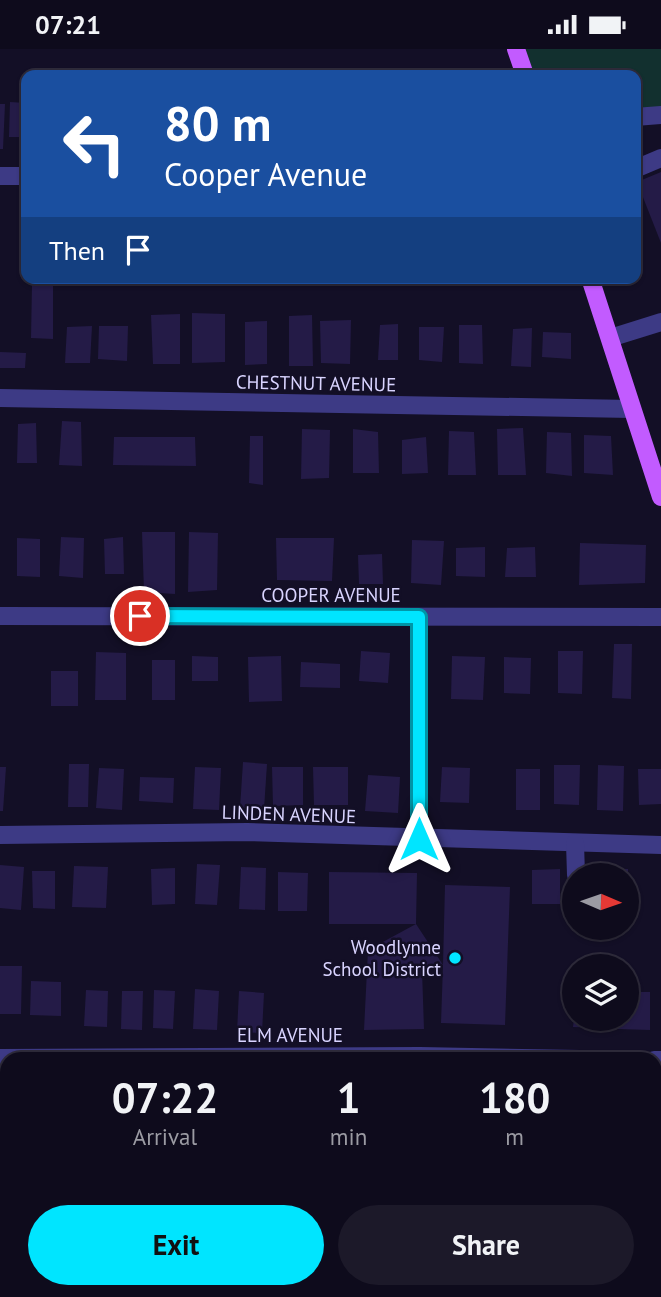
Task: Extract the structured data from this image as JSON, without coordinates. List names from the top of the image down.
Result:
{
  "streets": {
    "street": ["CHESTNUT AVENUE", "COOPER AVENUE", "LINDEN AVENUE"]
  },
  "places": ["Woodlynne School District"],
  "north": "right",
  "page": {
    "status": "07:21",
    "turn": ["80 m", "Cooper Avenue"],
    "then": "Then",
    "eta": [
      "07:22",
      "Arrival",
      "1",
      "min",
      "180",
      "m"
    ],
    "buttons": ["Exit", "Share"]
  }
}
